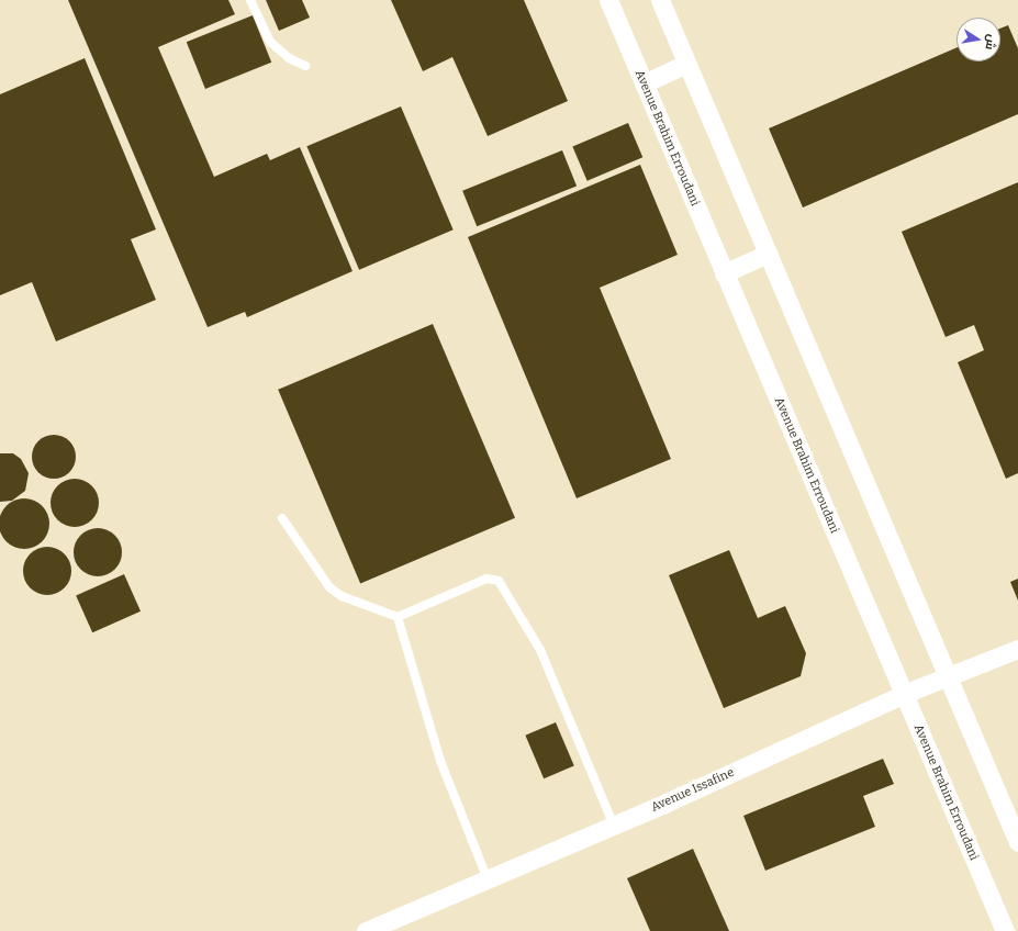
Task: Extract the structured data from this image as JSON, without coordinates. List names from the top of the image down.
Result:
{
  "streets": {
    "street": ["Avenue Brahim Erroudani", "Avenue Issafine"]
  },
  "crossings": [
    ["Avenue Brahim Erroudani", "Avenue Issafine"]
  ],
  "north": "right"
}
